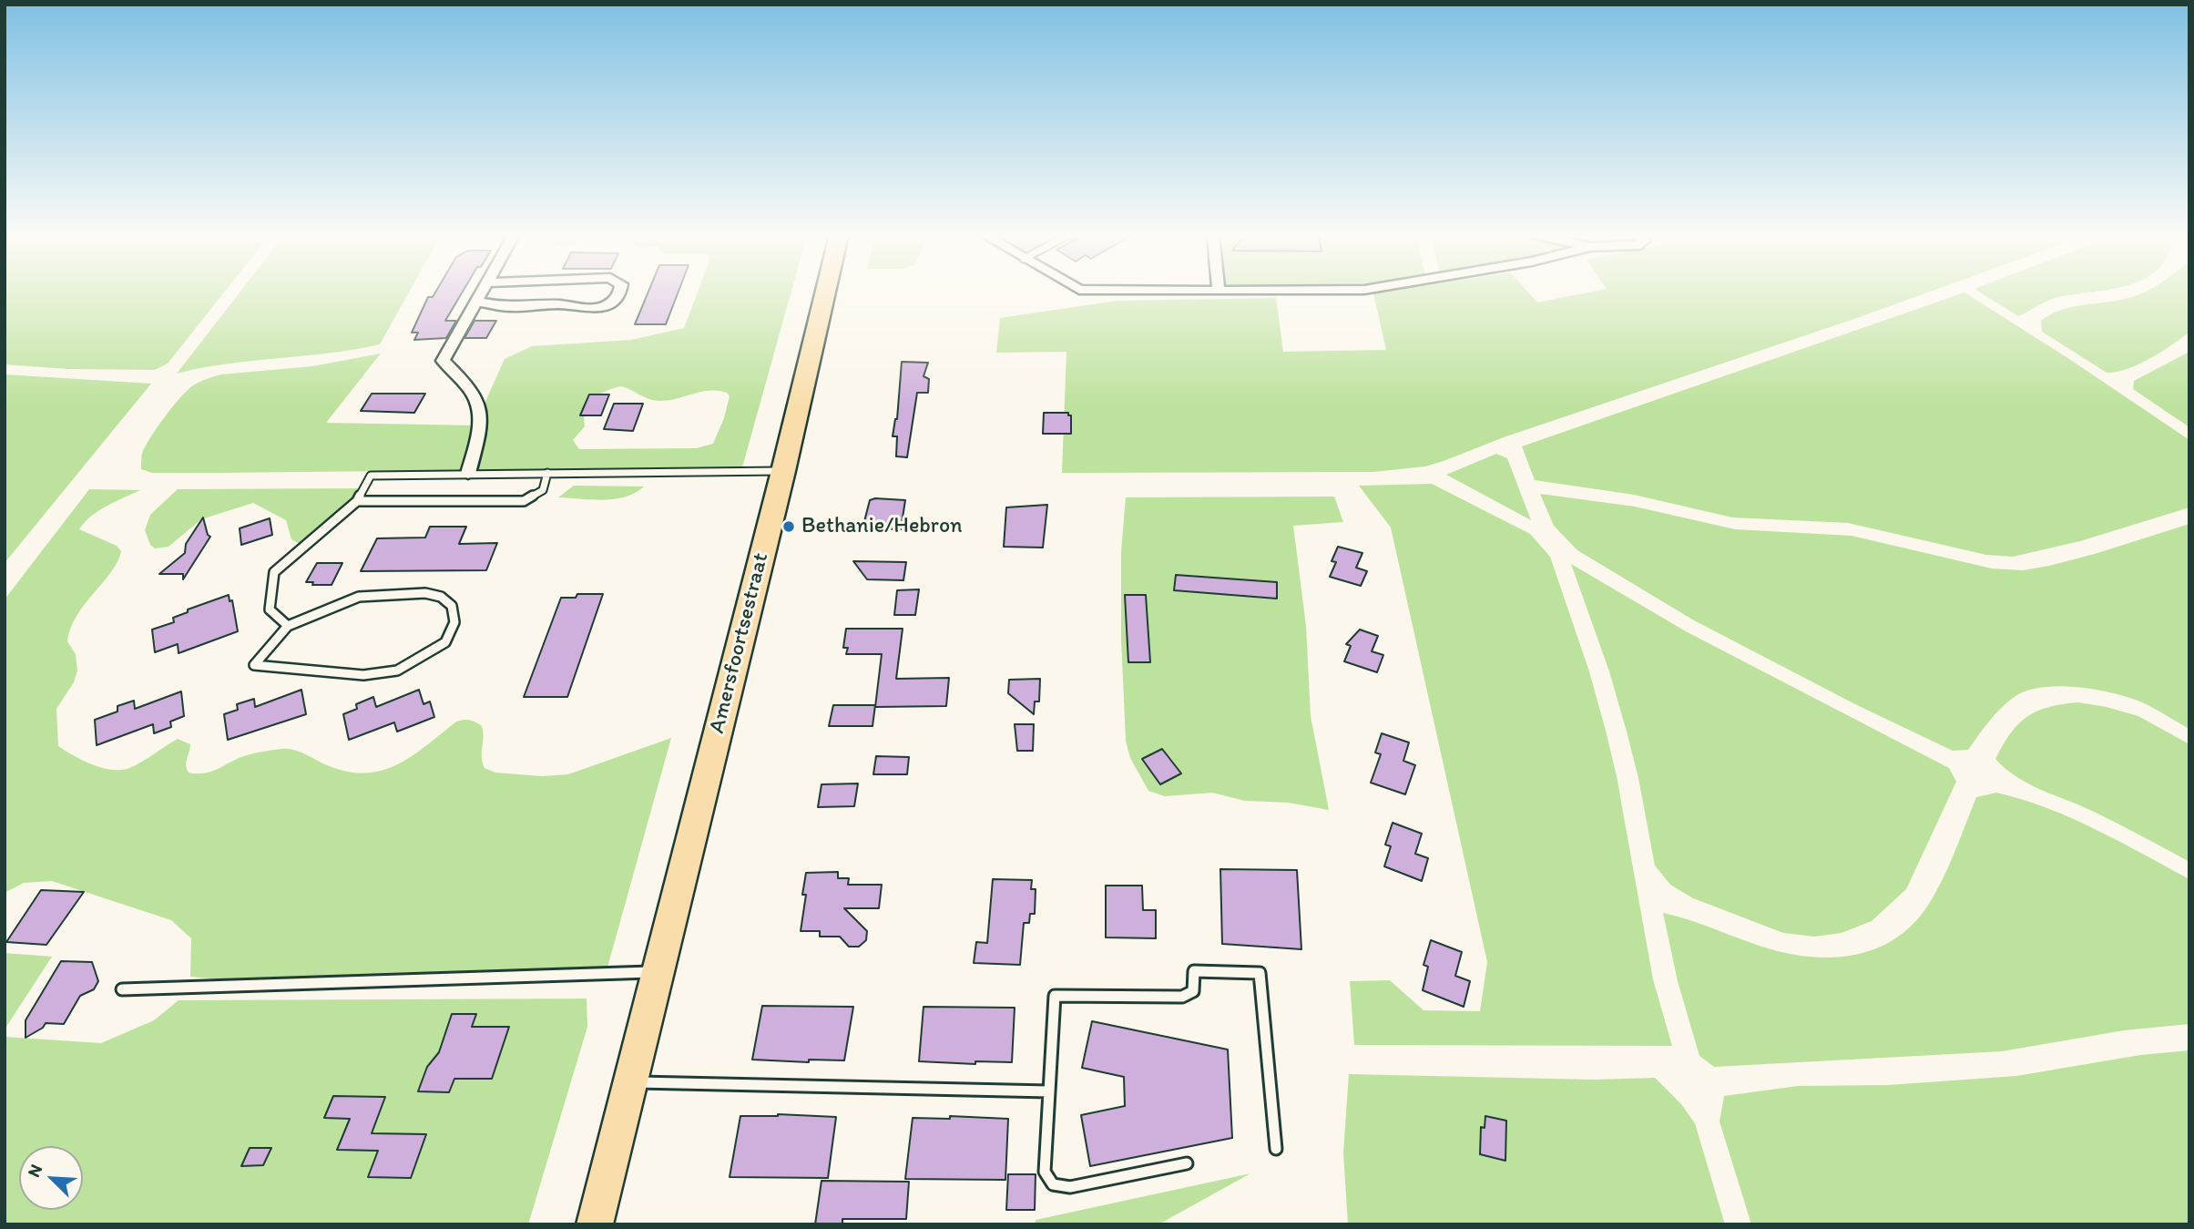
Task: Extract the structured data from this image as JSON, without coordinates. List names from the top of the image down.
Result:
{
  "streets": {
    "main road": ["Amersfoortsestraat"]
  },
  "places": ["Bethanie/Hebron"],
  "north": "top left"
}
